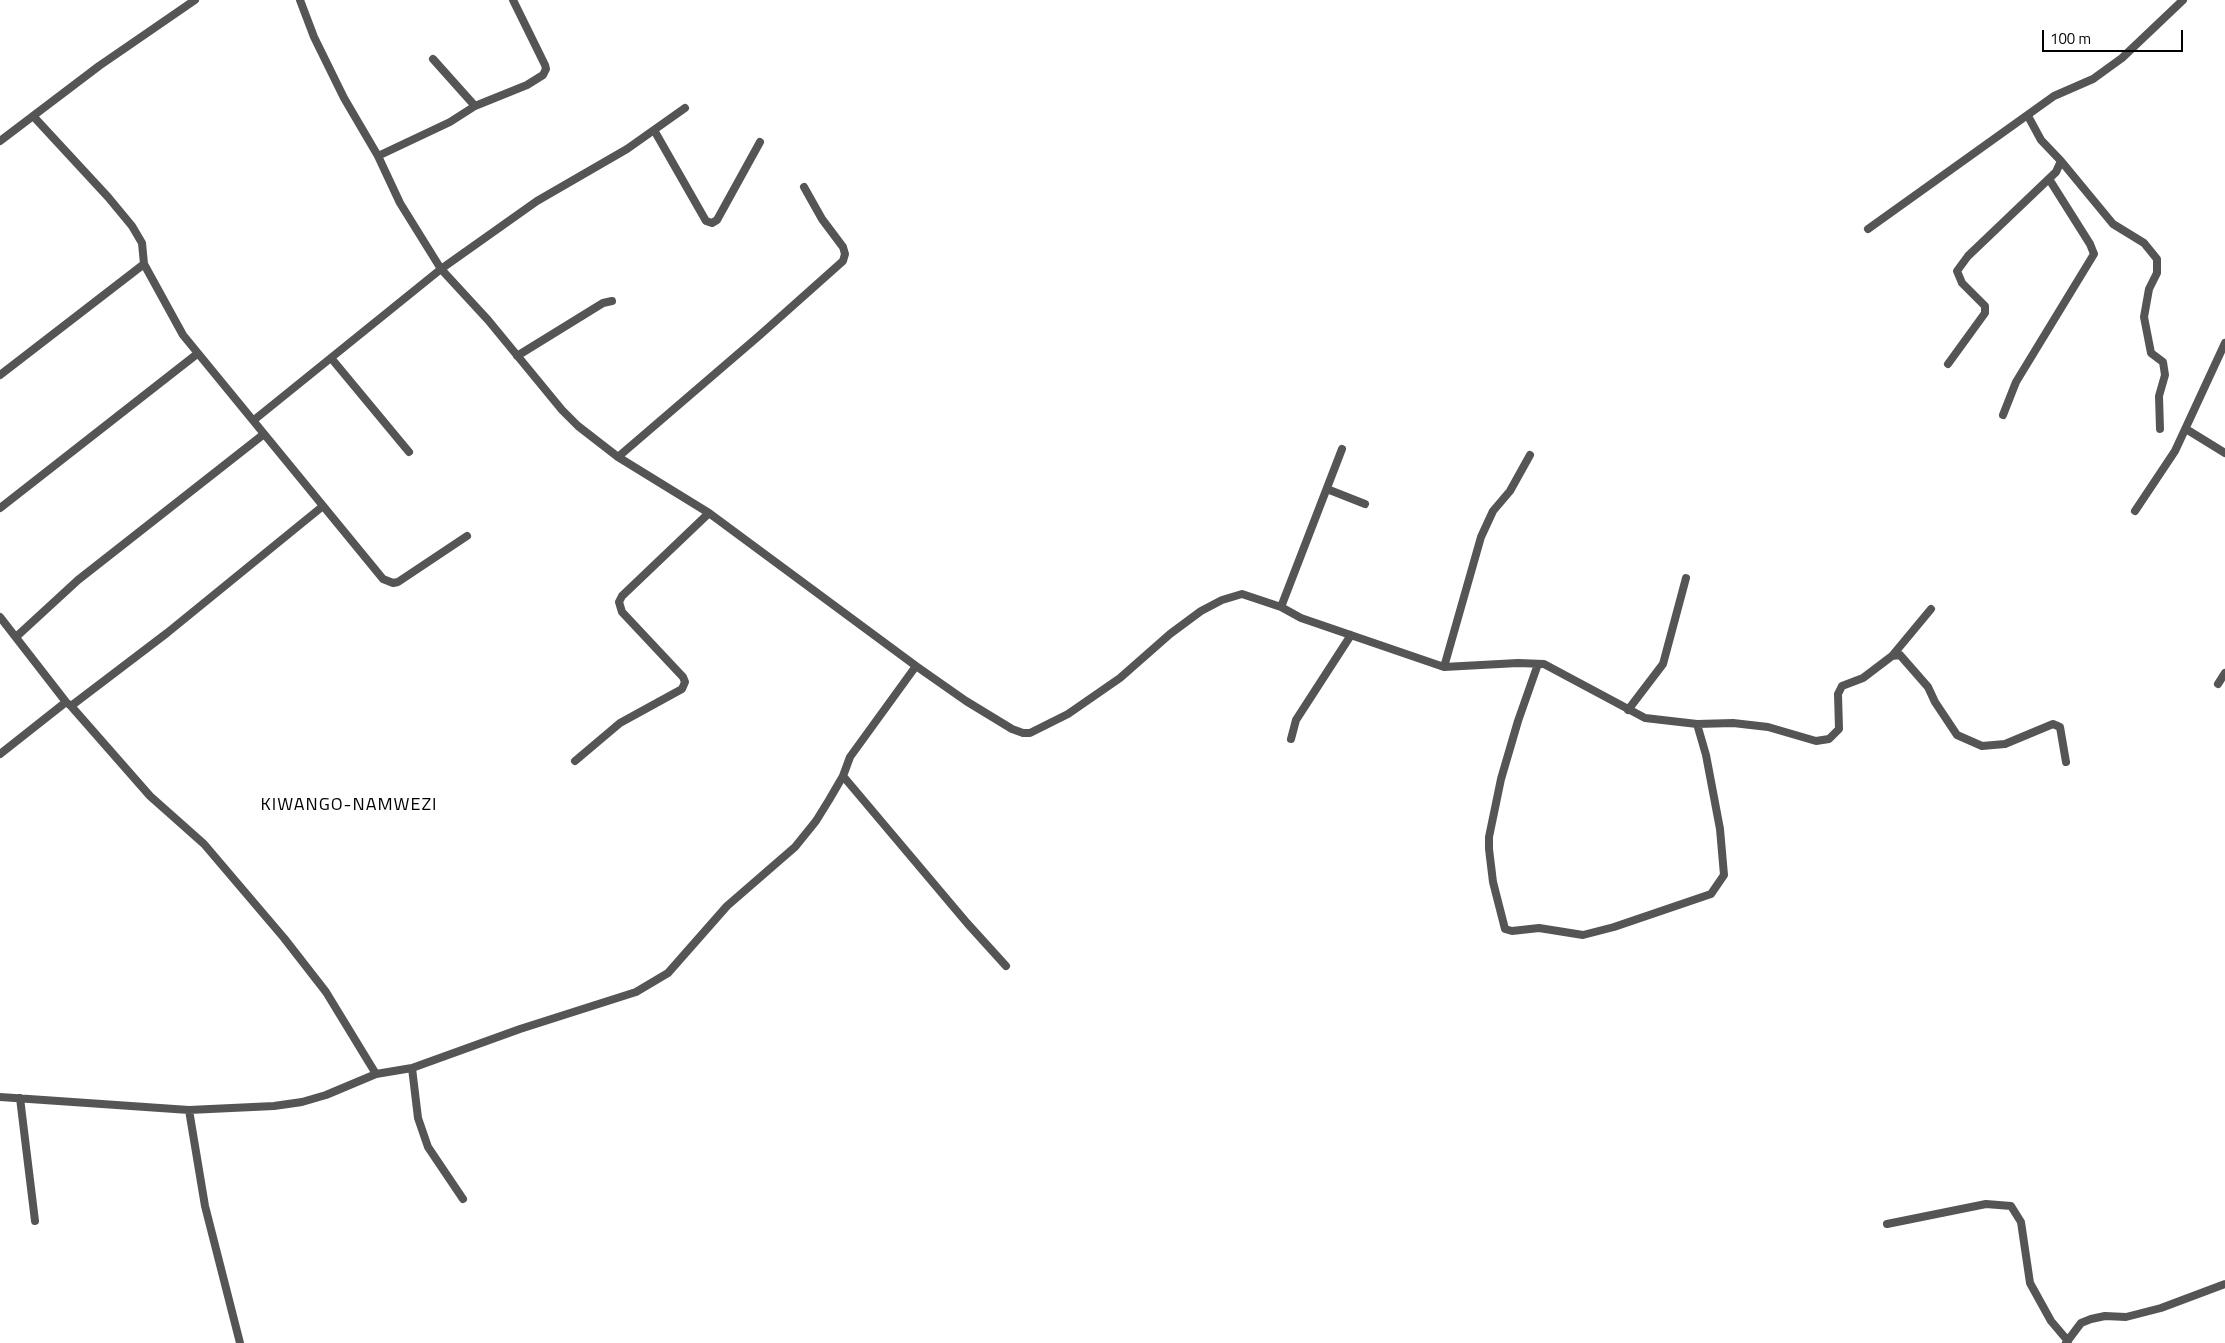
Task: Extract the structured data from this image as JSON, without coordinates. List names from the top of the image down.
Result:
{
  "districts": ["KIWANGO-NAMWEZI"],
  "scale_bar": "100 m"
}
